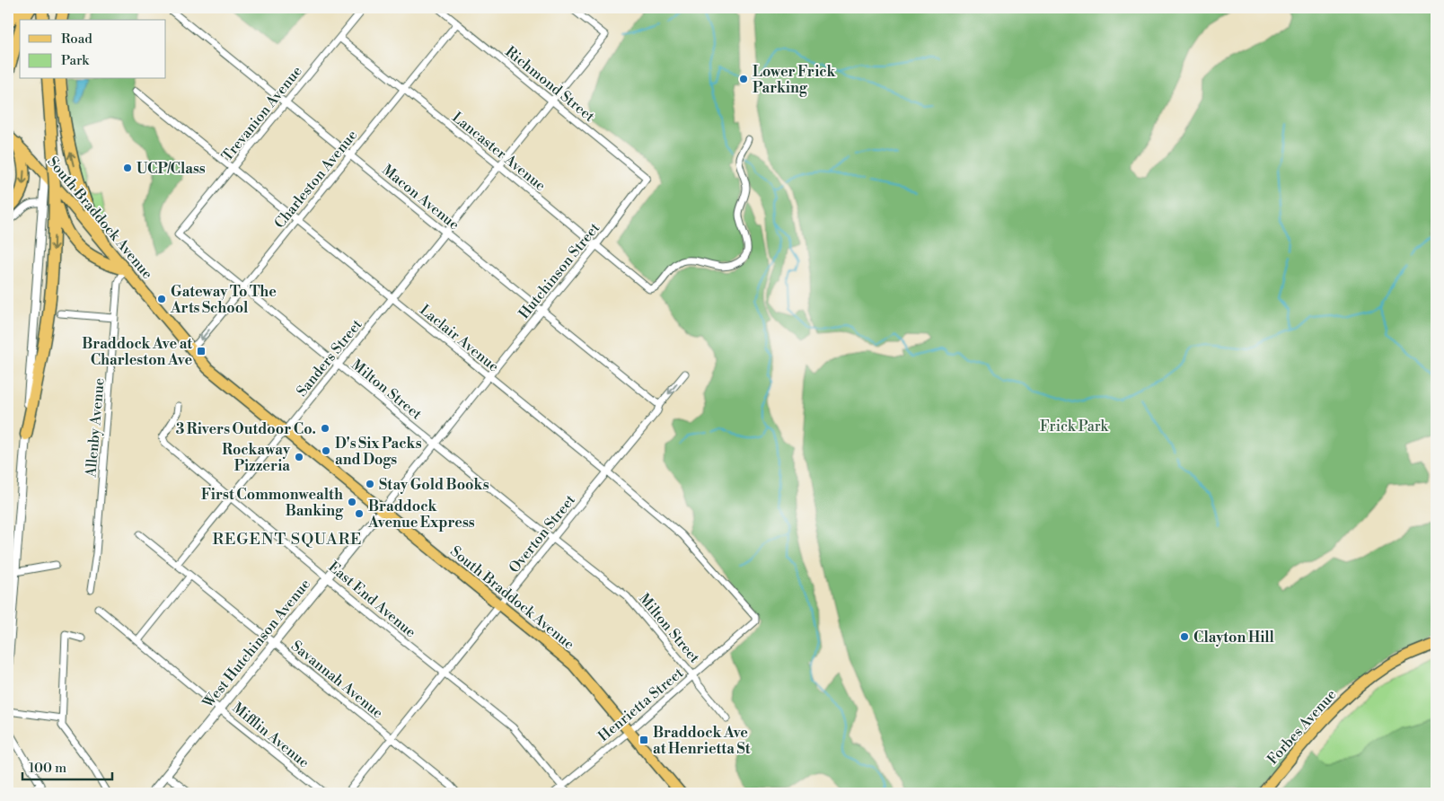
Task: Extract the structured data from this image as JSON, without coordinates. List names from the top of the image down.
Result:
{
  "streets": {
    "main road": ["South Braddock Avenue", "Forbes Avenue"],
    "street": [
      "Richmond Street",
      "Trevanion Avenue",
      "Lancaster Avenue",
      "Charleston Avenue",
      "Macon Avenue",
      "Hutchinson Street",
      "Laclair Avenue",
      "Sanders Street",
      "Milton Street",
      "Allenby Avenue",
      "Overton Street",
      "East End Avenue",
      "West Hutchinson Avenue",
      "Savannah Avenue",
      "Henrietta Street",
      "Mifflin Avenue"
    ]
  },
  "crossings": [
    ["Richmond Street", "Charleston Avenue"],
    ["Richmond Street", "Hutchinson Street"],
    ["Richmond Street", "Sanders Street"],
    ["Trevanion Avenue", "Lancaster Avenue"],
    ["Trevanion Avenue", "Macon Avenue"],
    ["Trevanion Avenue", "Laclair Avenue"],
    ["Trevanion Avenue", "Milton Street"],
    ["Lancaster Avenue", "Charleston Avenue"],
    ["Lancaster Avenue", "Hutchinson Street"],
    ["Lancaster Avenue", "Sanders Street"],
    ["Charleston Avenue", "Macon Avenue"],
    ["Charleston Avenue", "South Braddock Avenue"],
    ["Charleston Avenue", "Laclair Avenue"],
    ["Charleston Avenue", "Milton Street"],
    ["Macon Avenue", "Hutchinson Street"],
    ["Macon Avenue", "Sanders Street"],
    ["Macon Avenue", "Overton Street"],
    ["South Braddock Avenue", "Hutchinson Street"],
    ["South Braddock Avenue", "Sanders Street"],
    ["South Braddock Avenue", "Allenby Avenue"],
    ["South Braddock Avenue", "Overton Street"],
    ["South Braddock Avenue", "West Hutchinson Avenue"],
    ["South Braddock Avenue", "Henrietta Street"],
    ["Hutchinson Street", "Laclair Avenue"],
    ["Hutchinson Street", "Milton Street"],
    ["Hutchinson Street", "West Hutchinson Avenue"],
    ["Laclair Avenue", "Sanders Street"],
    ["Laclair Avenue", "Overton Street"],
    ["Laclair Avenue", "Henrietta Street"],
    ["Sanders Street", "Milton Street"],
    ["Sanders Street", "East End Avenue"],
    ["Sanders Street", "Savannah Avenue"],
    ["Milton Street", "Overton Street"],
    ["Milton Street", "Henrietta Street"],
    ["Overton Street", "East End Avenue"],
    ["Overton Street", "Savannah Avenue"],
    ["East End Avenue", "West Hutchinson Avenue"],
    ["East End Avenue", "Henrietta Street"],
    ["West Hutchinson Avenue", "Savannah Avenue"],
    ["West Hutchinson Avenue", "Mifflin Avenue"]
  ],
  "districts": ["REGENT SQUARE"],
  "parks": ["Frick Park"],
  "places": {
    "other": [
      "Lower Frick Parking",
      "UCP/Class",
      "Gateway To The Arts School",
      "3 Rivers Outdoor Co.",
      "D's Six Packs and Dogs",
      "Rockaway Pizzeria",
      "Stay Gold Books",
      "First Commonwealth Banking",
      "Braddock Avenue Express",
      "Clayton Hill"
    ],
    "transit": ["Braddock Ave at Charleston Ave", "Braddock Ave at Henrietta St"]
  },
  "legend": ["Road", "Park"],
  "scale_bar": "100 m"
}
